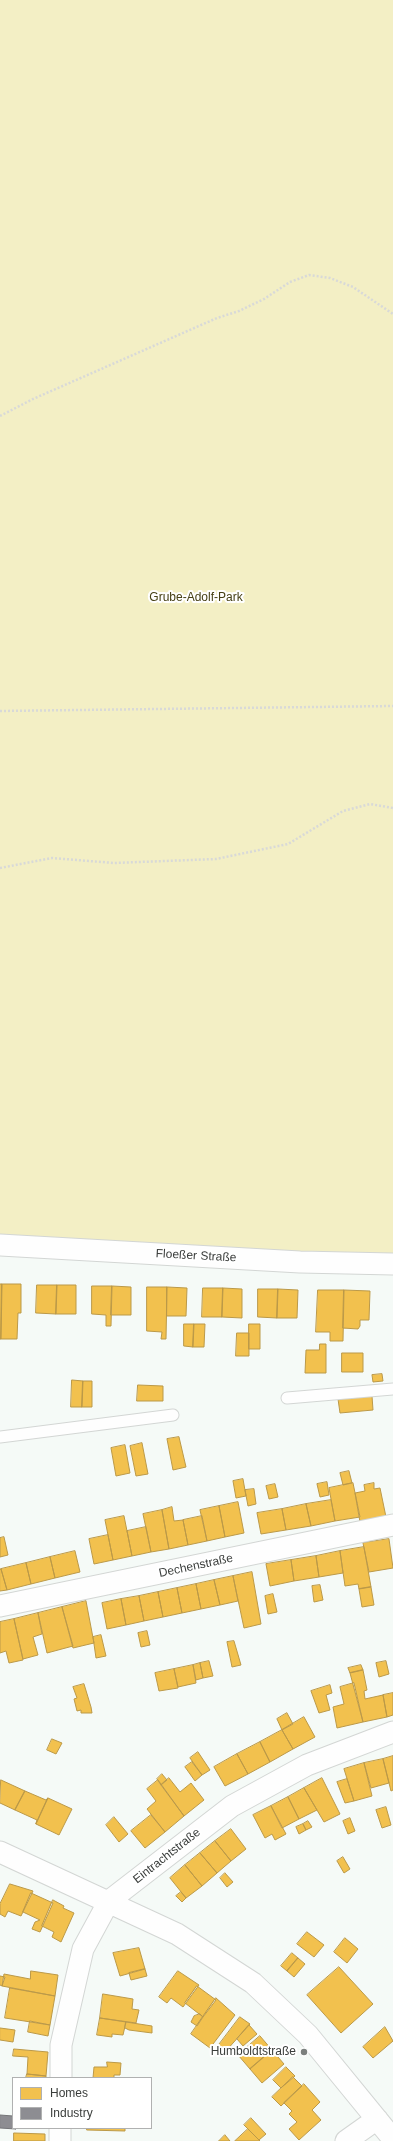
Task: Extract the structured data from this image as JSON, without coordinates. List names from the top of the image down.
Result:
{
  "streets": {
    "street": ["Floeßer Straße", "Dechenstraße", "Eintrachtstraße"]
  },
  "parks": ["Grube-Adolf-Park"],
  "places": ["Humboldtstraße"],
  "legend": ["Homes", "Industry"]
}
